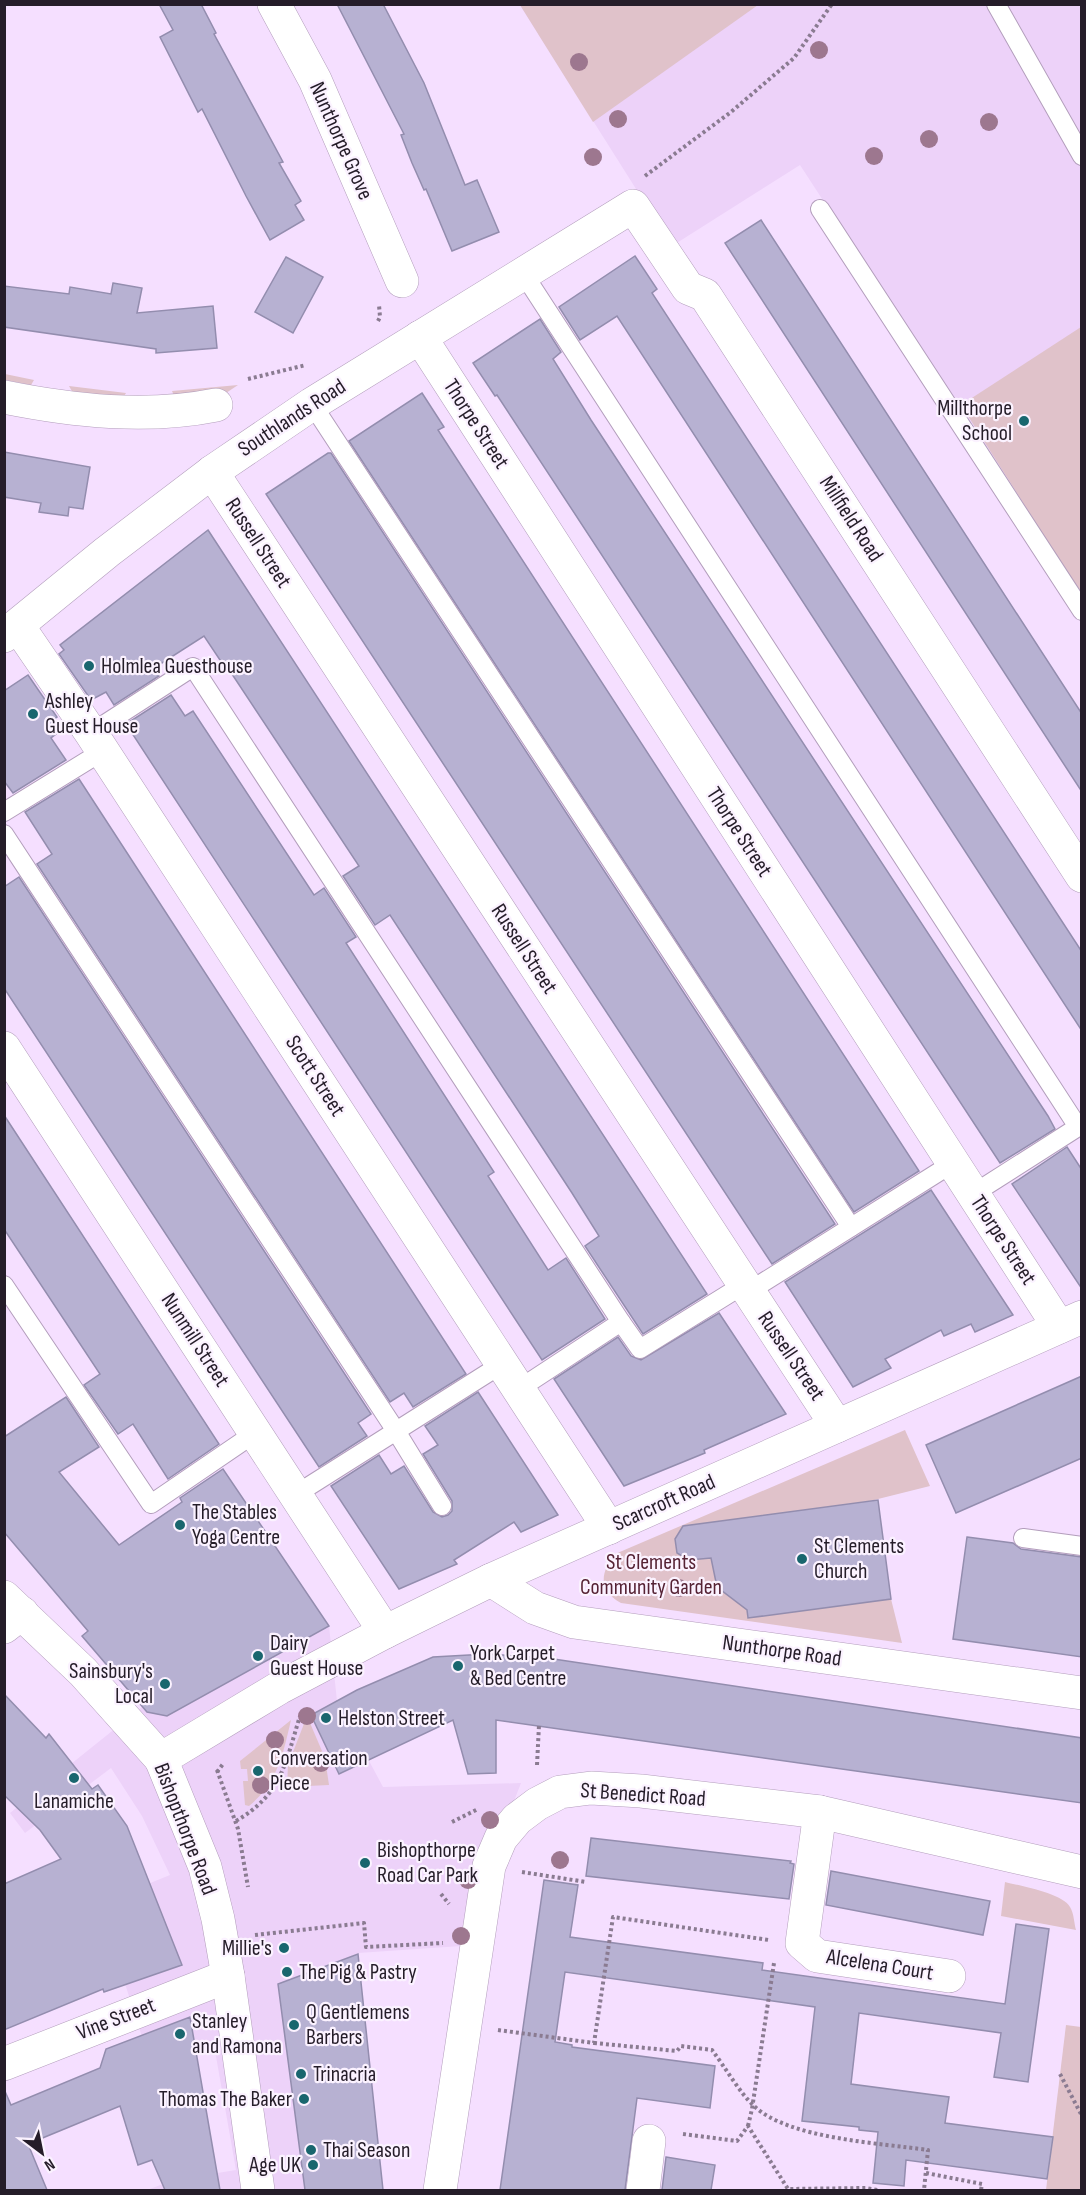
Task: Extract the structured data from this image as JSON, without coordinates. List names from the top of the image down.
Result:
{
  "streets": {
    "street": [
      "Nunthorpe Grove",
      "Southlands Road",
      "Thorpe Street",
      "Millfield Road",
      "Russell Street",
      "Scott Street",
      "Nunmill Street",
      "Scarcroft Road",
      "Nunthorpe Road",
      "St Benedict Road",
      "Bishopthorpe Road",
      "Alcelena Court",
      "Vine Street"
    ]
  },
  "crossings": [
    ["Southlands Road", "Thorpe Street"],
    ["Southlands Road", "Millfield Road"],
    ["Southlands Road", "Russell Street"],
    ["Southlands Road", "Scott Street"],
    ["Thorpe Street", "Scarcroft Road"],
    ["Russell Street", "Scarcroft Road"],
    ["Scott Street", "Scarcroft Road"],
    ["Nunmill Street", "Scarcroft Road"],
    ["Scarcroft Road", "Nunthorpe Road"],
    ["Scarcroft Road", "Bishopthorpe Road"],
    ["St Benedict Road", "Alcelena Court"],
    ["Bishopthorpe Road", "Vine Street"]
  ],
  "parks": ["St Clements Community Garden"],
  "places": [
    "Millthorpe School",
    "Holmlea Guesthouse",
    "Ashley Guest House",
    "The Stables Yoga Centre",
    "St Clements Church",
    "Dairy Guest House",
    "York Carpet & Bed Centre",
    "Sainsbury's Local",
    "Helston Street",
    "Conversation Piece",
    "Lanamiche",
    "Bishopthorpe Road Car Park",
    "Millie's",
    "The Pig & Pastry",
    "Q Gentlemens Barbers",
    "Stanley and Ramona",
    "Trinacria",
    "Thomas The Baker",
    "Thai Season",
    "Age UK"
  ],
  "north": "bottom right"
}
